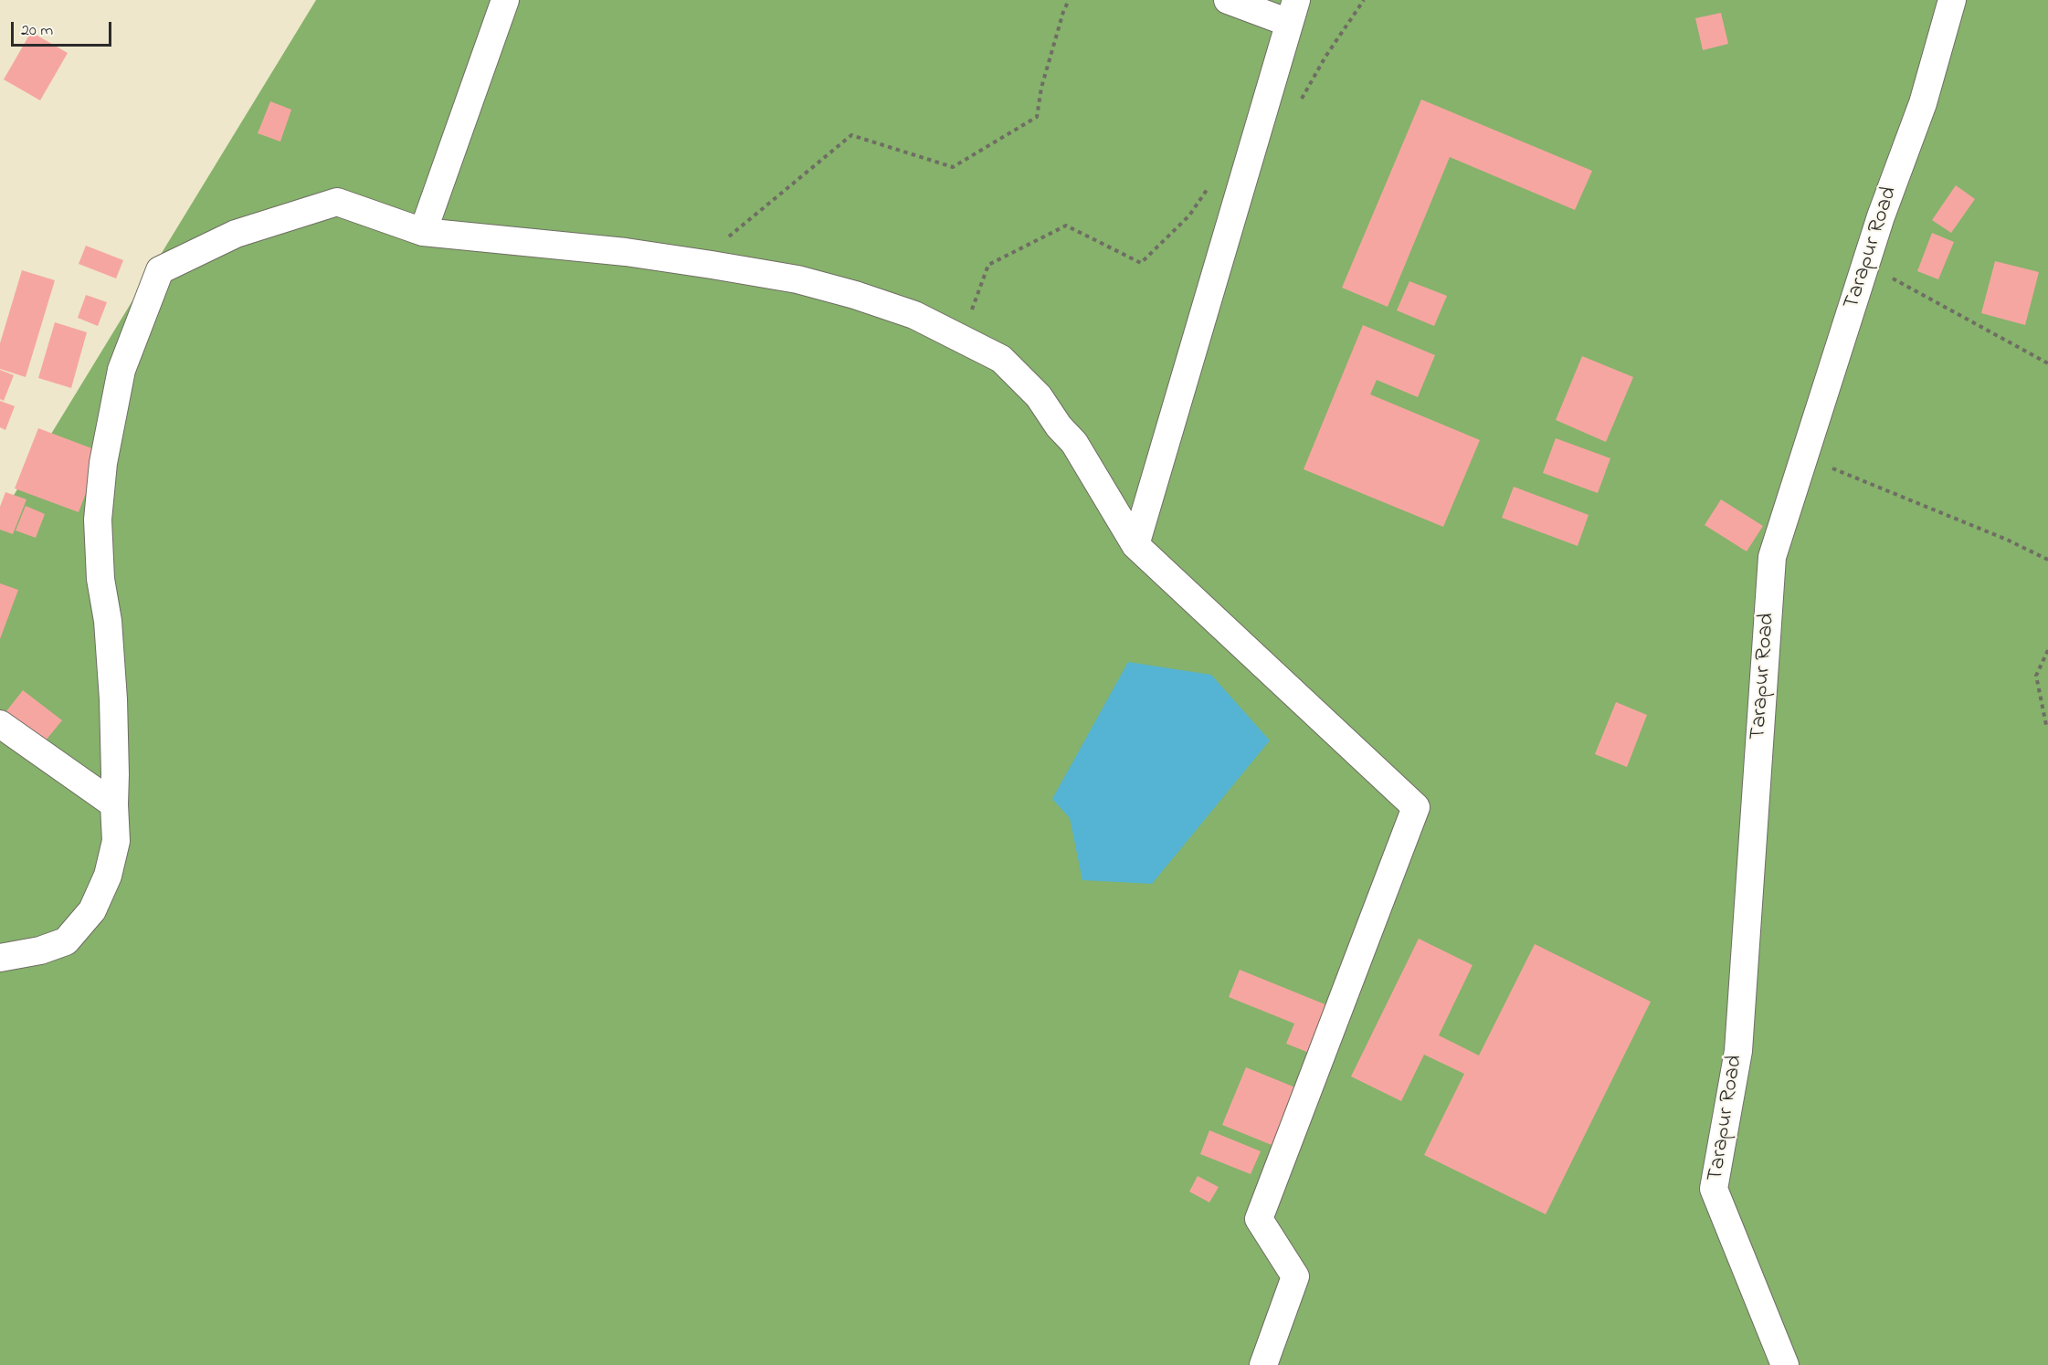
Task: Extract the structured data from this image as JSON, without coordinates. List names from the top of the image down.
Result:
{
  "streets": {
    "street": ["Tarapur Road"]
  },
  "scale_bar": "20 m"
}
